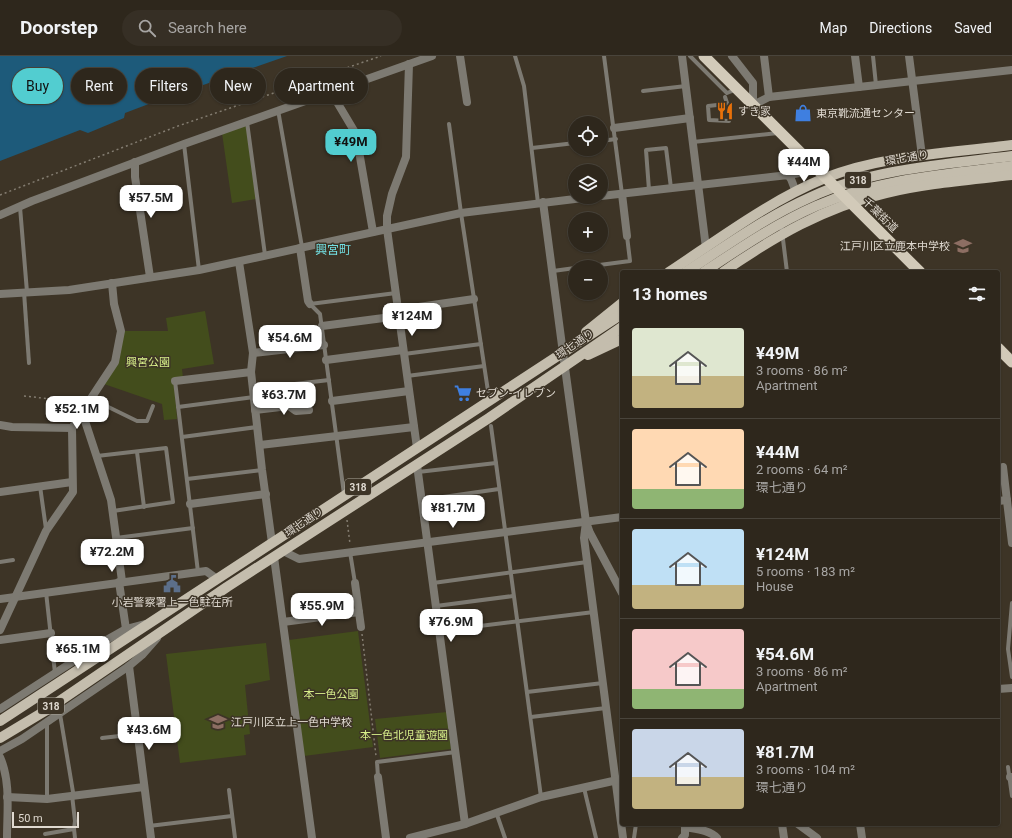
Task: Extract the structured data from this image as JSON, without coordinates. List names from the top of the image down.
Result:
{
  "streets": {
    "highway": ["千葉街道"],
    "main road": ["環七通り", "318"]
  },
  "districts": ["興宮町"],
  "parks": ["興宮公園", "本一色公園", "本一色北児童遊園"],
  "places": {
    "restaurant": ["すき家"],
    "shop": ["東京靴流通センター"],
    "school or university": ["江戸川区立鹿本中学校", "江戸川区立上一色中学校"],
    "supermarket": ["セブン-イレブン"],
    "public building": ["小岩警察署上一色駐在所"]
  },
  "scale_bar": "50 m",
  "page": {
    "header": "Doorstep",
    "search": "Search here",
    "nav": ["Map", "Directions", "Saved"],
    "chip": [
      "Buy",
      "Rent",
      "Filters",
      "New",
      "Apartment"
    ],
    "map_buttons": ["+", "−"],
    "price": [
      "¥49M",
      "¥44M",
      "¥57.5M",
      "¥124M",
      "¥54.6M",
      "¥63.7M",
      "¥52.1M",
      "¥81.7M",
      "¥72.2M",
      "¥55.9M",
      "¥76.9M",
      "¥65.1M",
      "¥43.6M"
    ],
    "heading": "13 homes",
    "list": [
      {
        "name": "¥49M",
        "note": "3 rooms · 86 m² · Apartment"
      },
      {
        "name": "¥44M",
        "note": "2 rooms · 64 m² · 環七通り"
      },
      {
        "name": "¥124M",
        "note": "5 rooms · 183 m² · House"
      },
      {
        "name": "¥54.6M",
        "note": "3 rooms · 86 m² · Apartment"
      },
      {
        "name": "¥81.7M",
        "note": "3 rooms · 104 m² · 環七通り"
      }
    ],
    "scale": "50 m"
  }
}
